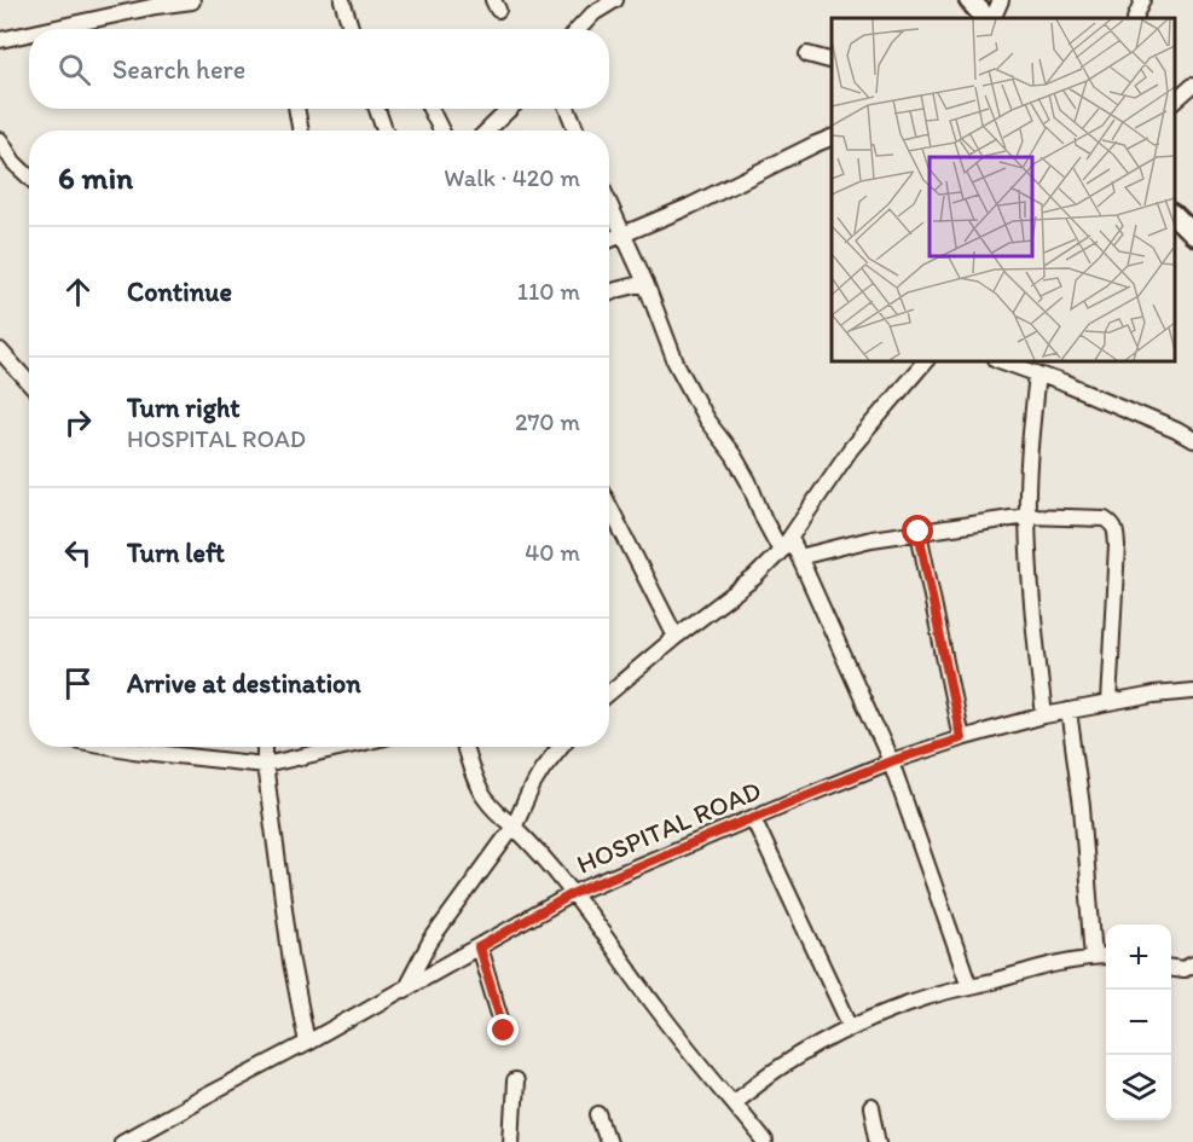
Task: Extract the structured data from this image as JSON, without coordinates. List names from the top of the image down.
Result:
{
  "streets": {
    "street": ["HOSPITAL ROAD"]
  },
  "page": {
    "search": "Search here",
    "heading": ["6 min", "Walk · 420 m"],
    "list": [
      ["Continue", "110 m"],
      ["Turn right", "HOSPITAL ROAD", "270 m"],
      ["Turn left", "40 m"],
      "Arrive at destination"
    ],
    "map_buttons": ["+", "−"]
  }
}
